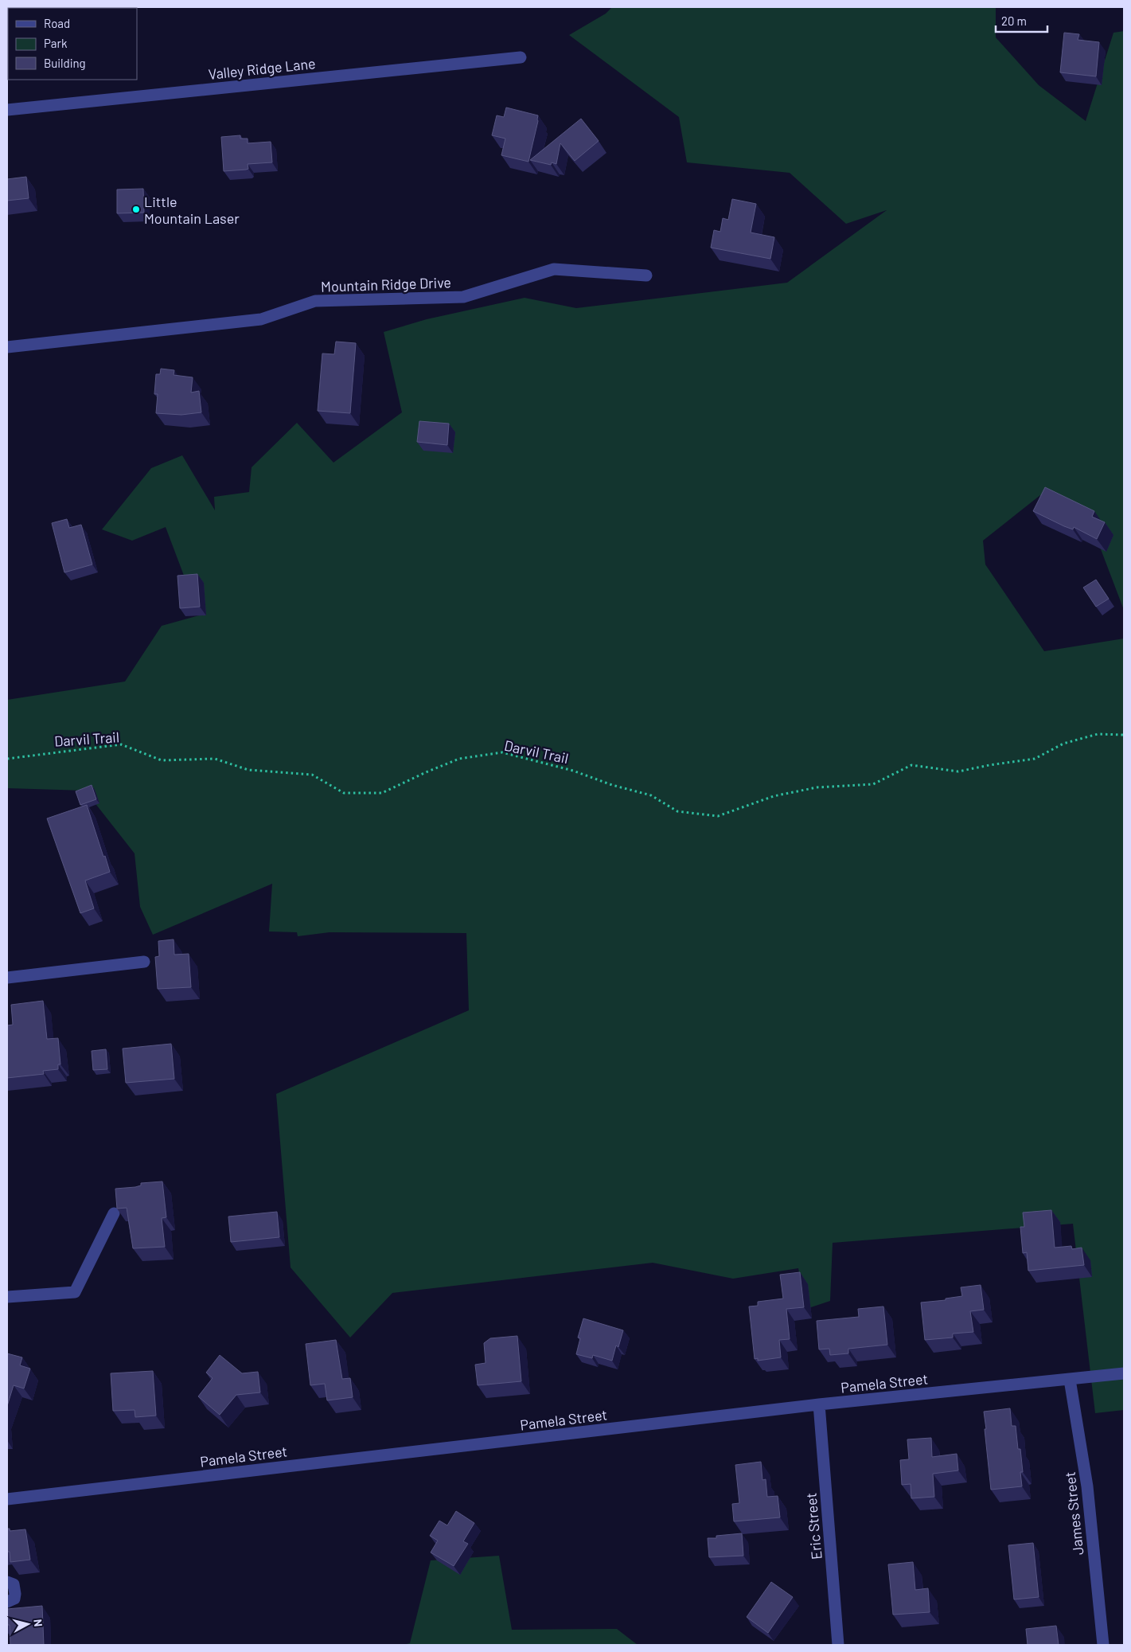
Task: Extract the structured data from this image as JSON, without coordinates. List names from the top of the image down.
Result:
{
  "streets": {
    "street": [
      "Valley Ridge Lane",
      "Mountain Ridge Drive",
      "Pamela Street",
      "James Street",
      "Eric Street"
    ],
    "path": ["Darvil Trail"]
  },
  "crossings": [
    ["Pamela Street", "James Street"],
    ["Pamela Street", "Eric Street"]
  ],
  "places": ["Little Mountain Laser"],
  "legend": ["Road", "Park", "Building"],
  "scale_bar": "20 m",
  "north": "right"
}
